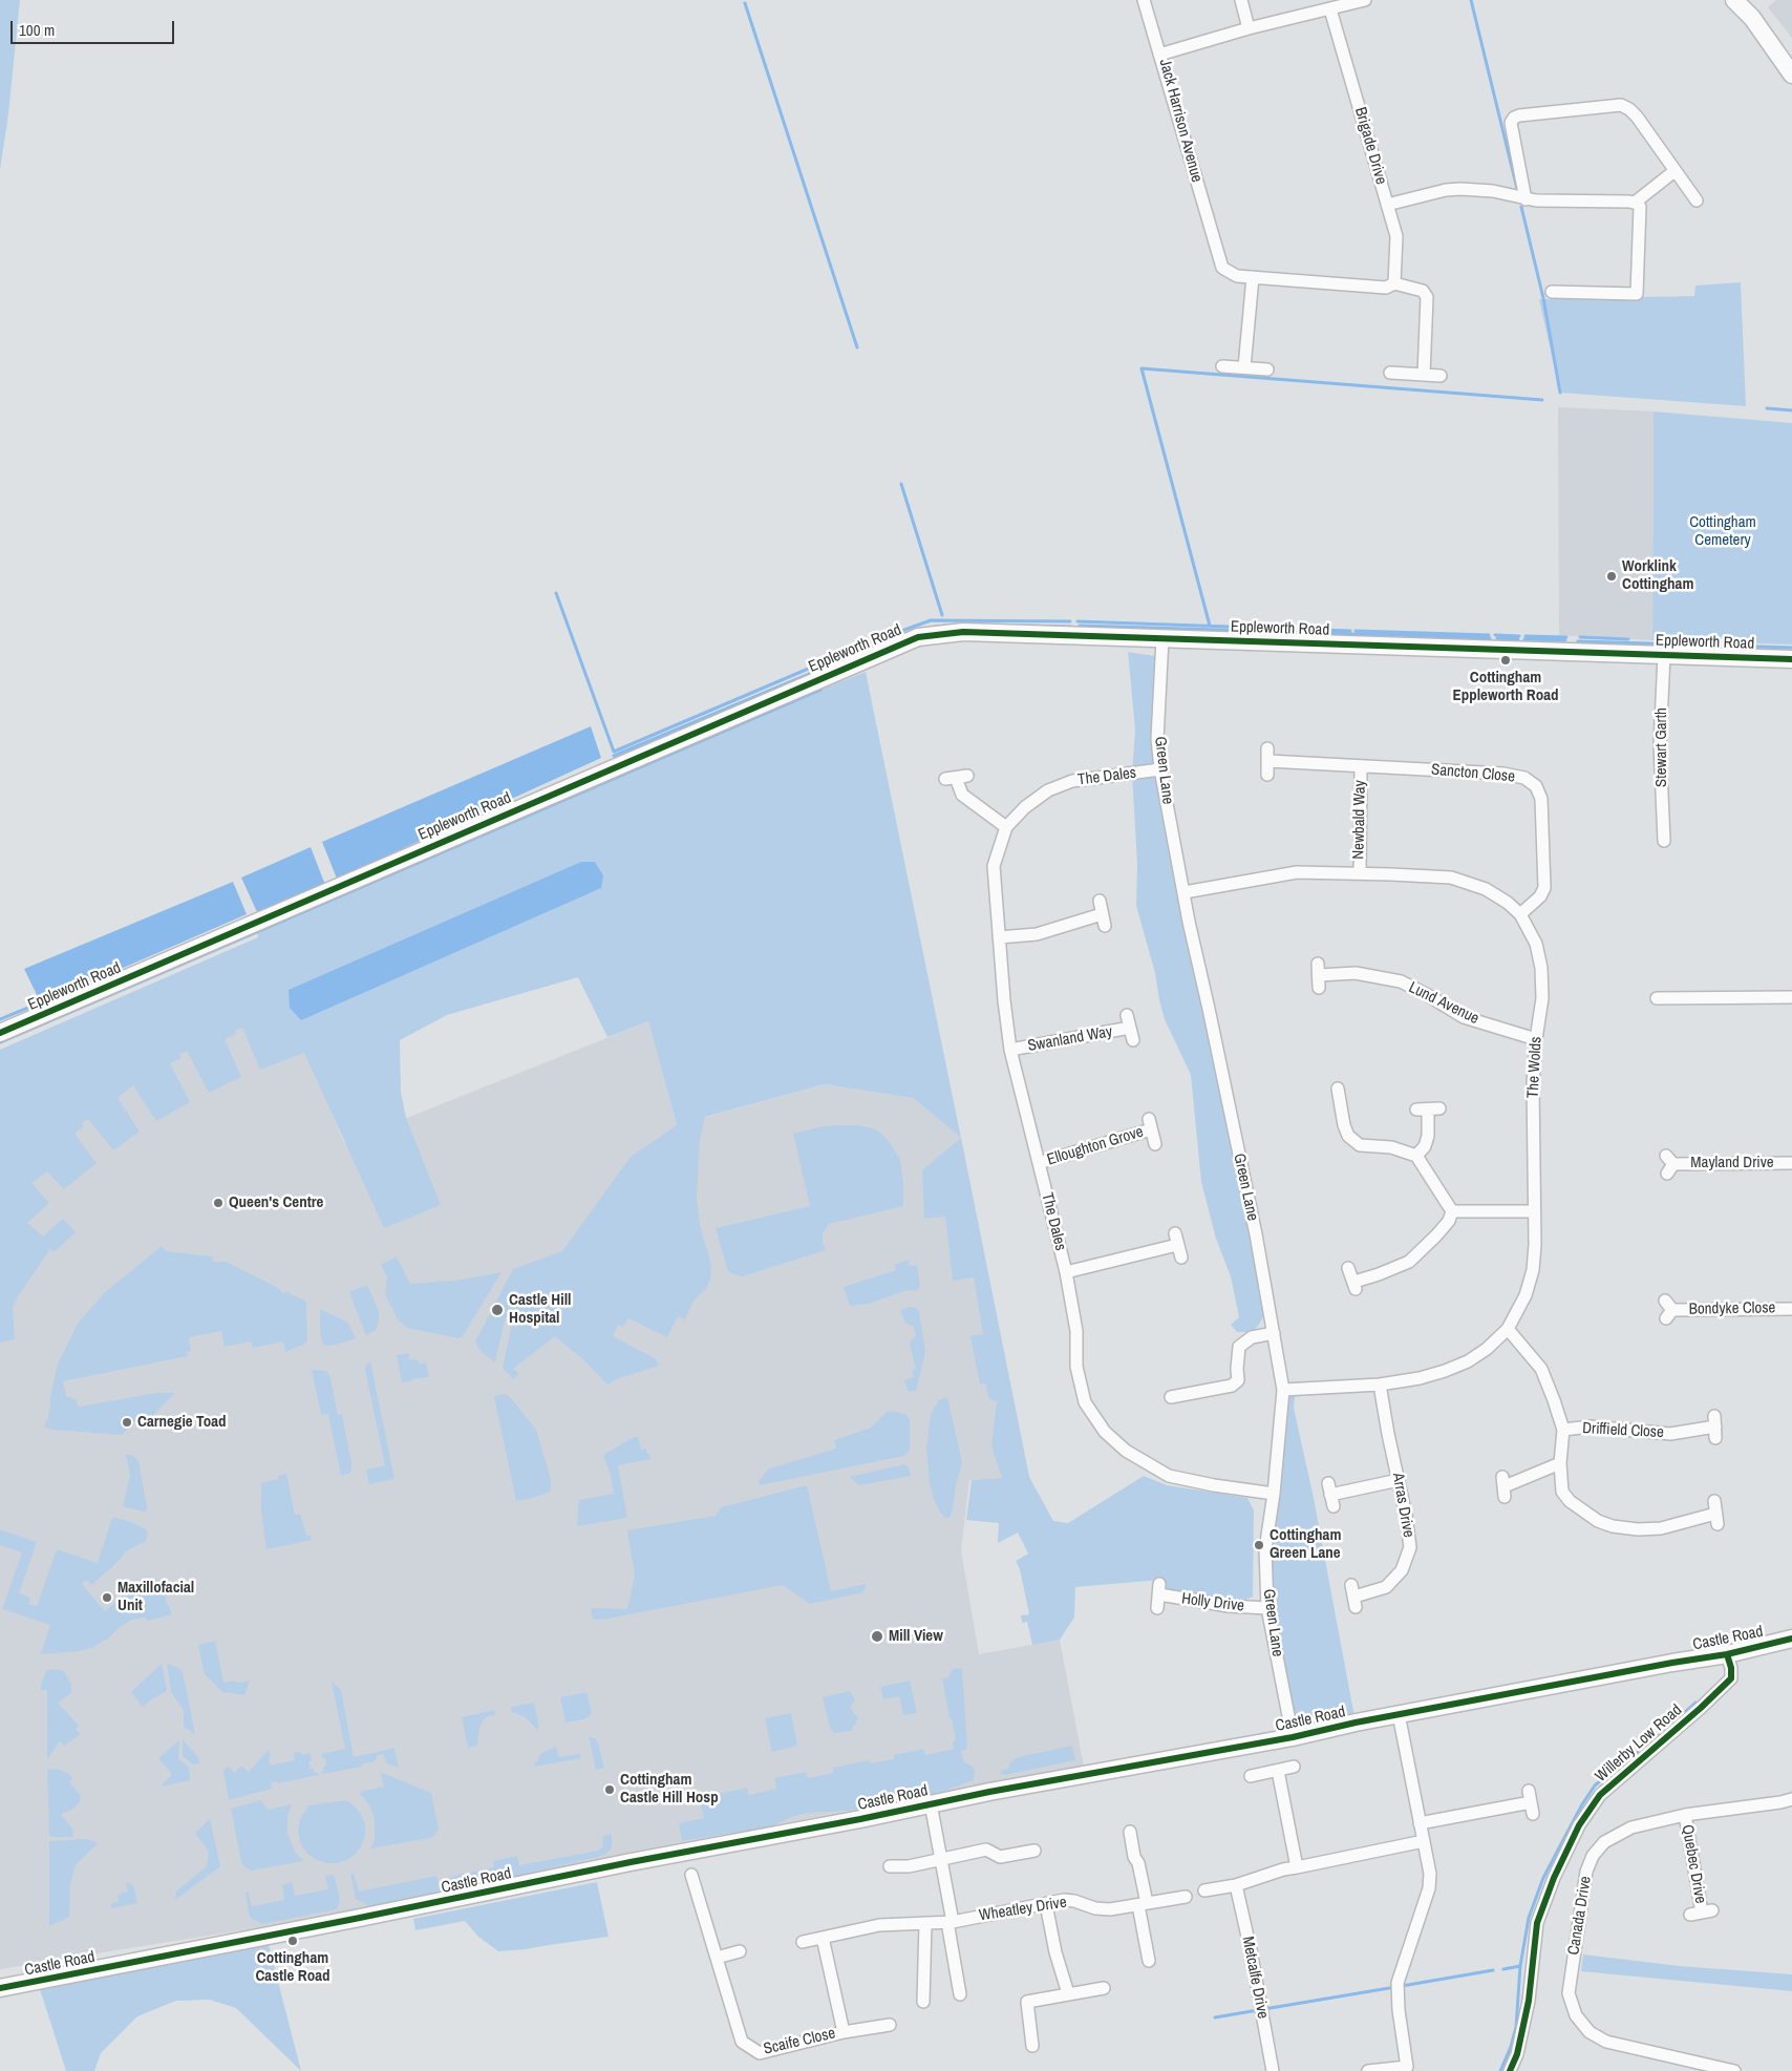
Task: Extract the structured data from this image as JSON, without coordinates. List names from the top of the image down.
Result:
{
  "streets": {
    "street": [
      "Jack Harrison Avenue",
      "Brigade Drive",
      "Eppleworth Road",
      "Stewart Garth",
      "Green Lane",
      "Sancton Close",
      "The Dales",
      "Newbald Way",
      "Lund Avenue",
      "Swanland Way",
      "The Wolds",
      "Elloughton Grove",
      "Mayland Drive",
      "Bondyke Close",
      "Driffield Close",
      "Arras Drive",
      "Holly Drive",
      "Castle Road",
      "Willerby Low Road",
      "Quebec Drive",
      "Wheatley Drive",
      "Canada Drive",
      "Metcalfe Drive",
      "Scaife Close"
    ]
  },
  "crossings": [
    ["Jack Harrison Avenue", "Brigade Drive"],
    ["Eppleworth Road", "Stewart Garth"],
    ["Eppleworth Road", "Green Lane"],
    ["Green Lane", "The Dales"],
    ["Green Lane", "The Wolds"],
    ["Green Lane", "Holly Drive"],
    ["Green Lane", "Castle Road"],
    ["Sancton Close", "Newbald Way"],
    ["Sancton Close", "The Wolds"],
    ["The Dales", "Swanland Way"],
    ["The Dales", "Elloughton Grove"],
    ["Newbald Way", "The Wolds"],
    ["Lund Avenue", "The Wolds"],
    ["The Wolds", "Arras Drive"],
    ["Castle Road", "Willerby Low Road"],
    ["Quebec Drive", "Canada Drive"],
    ["Wheatley Drive", "Scaife Close"]
  ],
  "parks": ["Cottingham Cemetery"],
  "places": [
    "Worklink Cottingham",
    "Cottingham Eppleworth Road",
    "Queen's Centre",
    "Castle Hill Hospital",
    "Carnegie Toad",
    "Cottingham Green Lane",
    "Maxillofacial Unit",
    "Mill View",
    "Cottingham Castle Hill Hosp",
    "Cottingham Castle Road"
  ],
  "scale_bar": "100 m"
}
